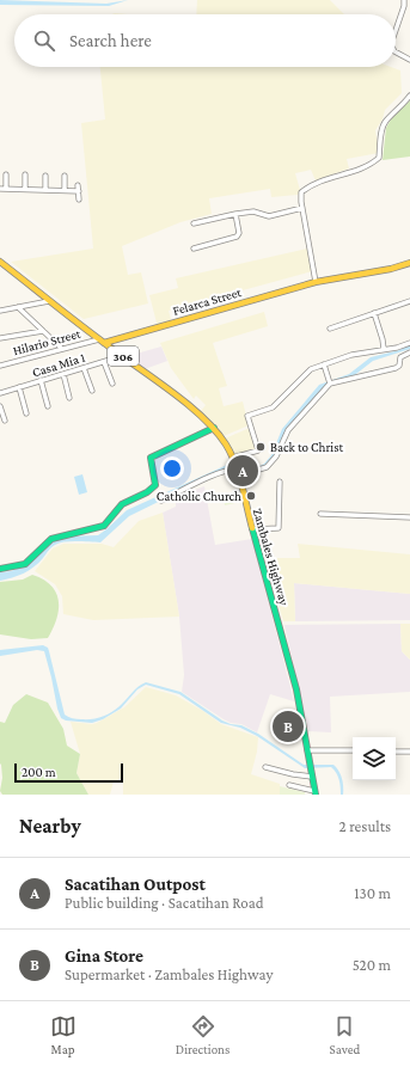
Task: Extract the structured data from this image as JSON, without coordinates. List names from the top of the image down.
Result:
{
  "streets": {
    "main road": ["Felarca Street", "306", "Zambales Highway"],
    "street": ["Hilario Street", "Casa Mia 1"]
  },
  "crossings": [
    ["Felarca Street", "Hilario Street"],
    ["Felarca Street", "Zambales Highway"],
    ["Hilario Street", "Zambales Highway"],
    ["Casa Mia 1", "Zambales Highway"]
  ],
  "places": ["Back to Christ", "Catholic Church"],
  "scale_bar": "200 m",
  "page": {
    "search": "Search here",
    "pins": ["A", "B"],
    "scale": "200 m",
    "heading": ["Nearby", "2 results"],
    "list": [
      {
        "mark": "A",
        "name": "Sacatihan Outpost",
        "note": "Public building · Sacatihan Road",
        "value": "130 m"
      },
      {
        "mark": "B",
        "name": "Gina Store",
        "note": "Supermarket · Zambales Highway",
        "value": "520 m"
      }
    ],
    "nav": ["Map", "Directions", "Saved"]
  }
}
